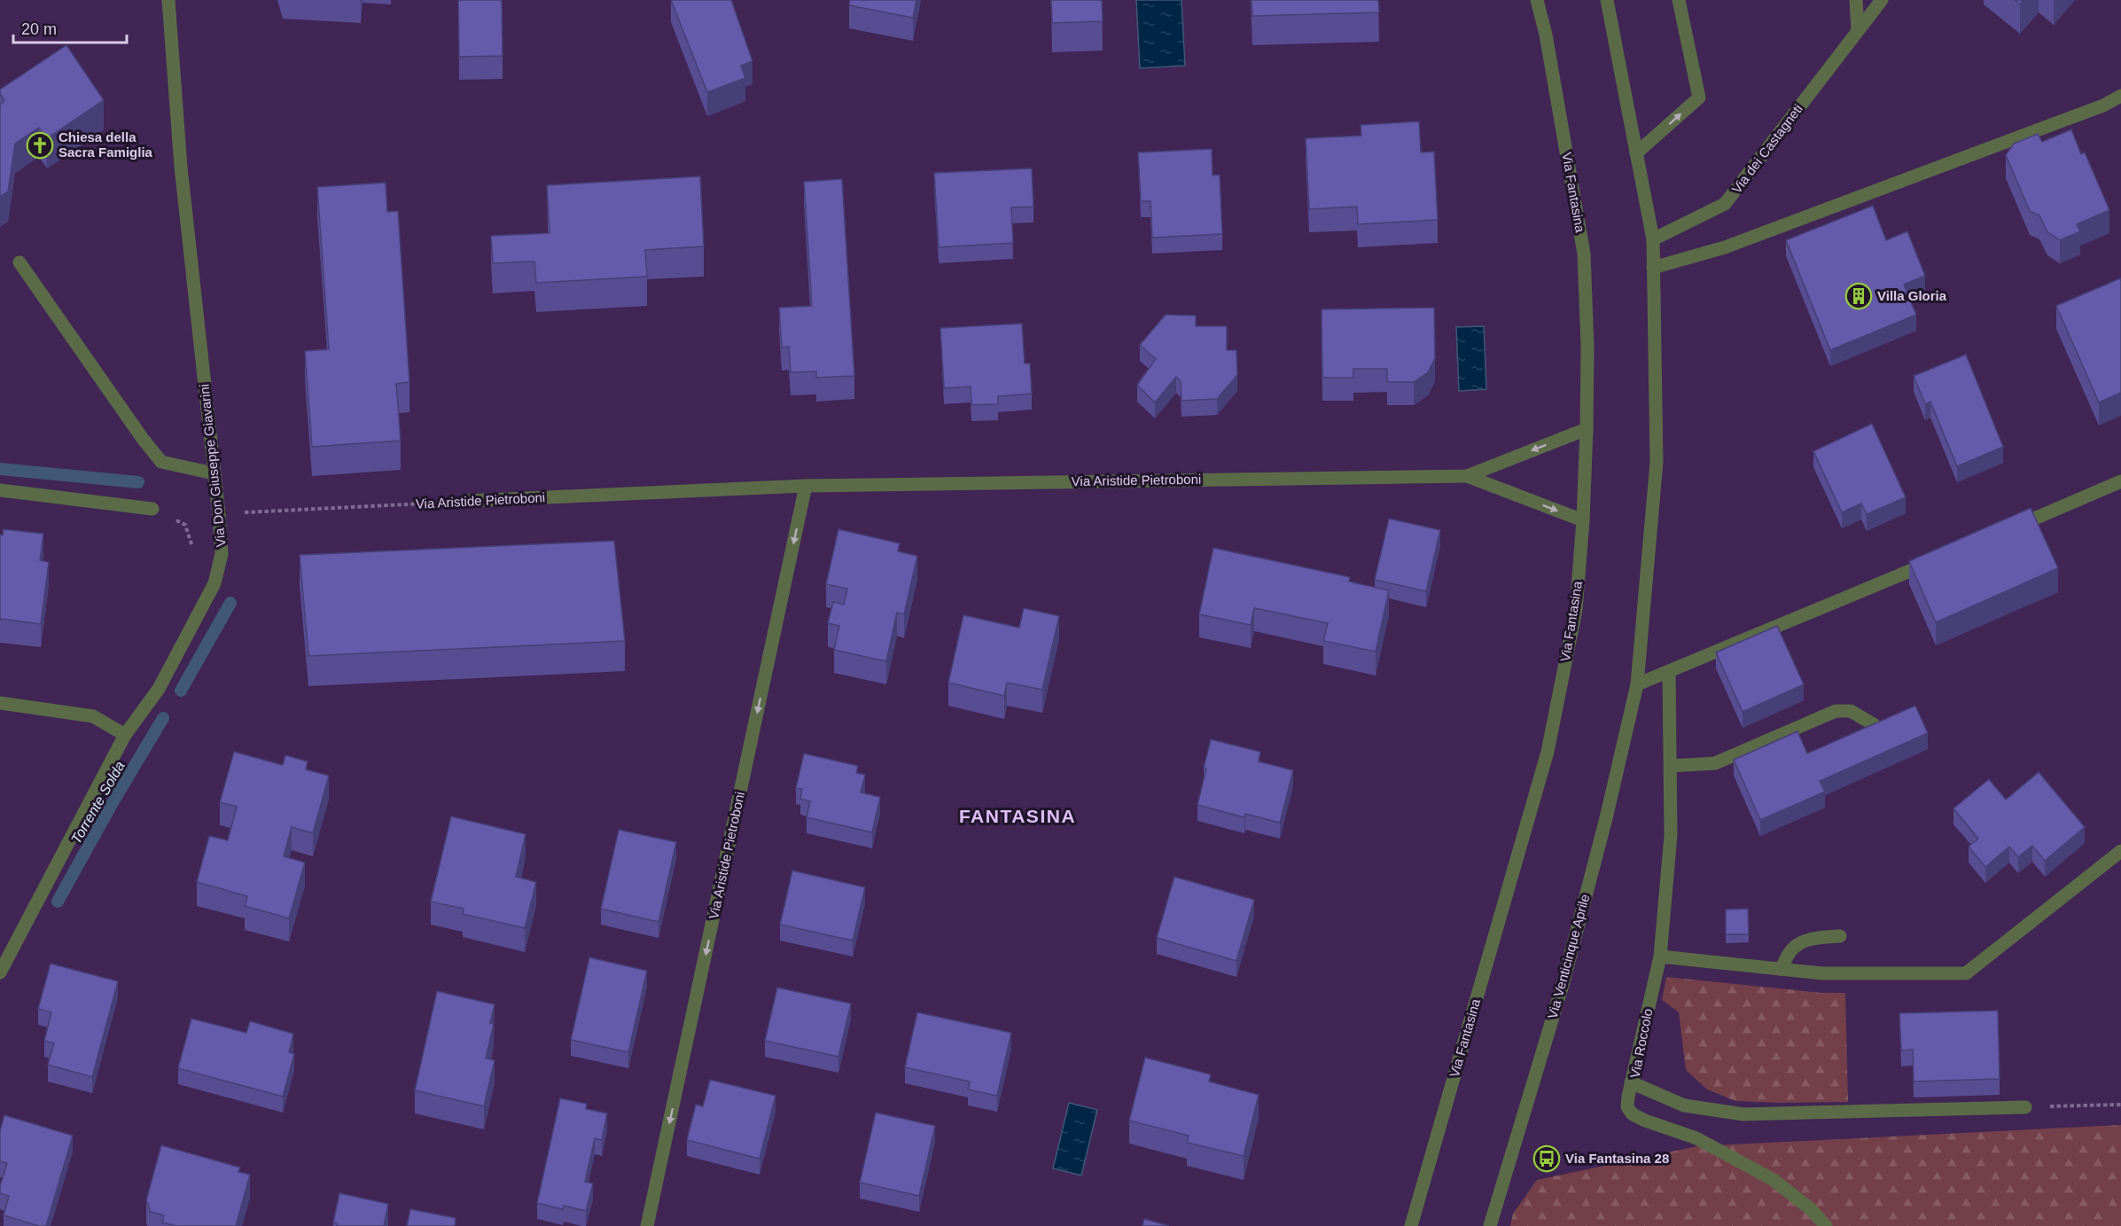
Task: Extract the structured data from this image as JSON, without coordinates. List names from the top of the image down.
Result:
{
  "streets": {
    "street": [
      "Via dei Castagneti",
      "Via Fantasina",
      "Via Don Giuseppe Giavarini",
      "Via Aristide Pietroboni",
      "Via Venticinque Aprile",
      "Via Roccolo"
    ]
  },
  "crossings": [
    ["Via Fantasina", "Via Aristide Pietroboni"],
    ["Via Don Giuseppe Giavarini", "Via Aristide Pietroboni"]
  ],
  "one_way": ["Via Aristide Pietroboni"],
  "districts": ["FANTASINA"],
  "water": ["Torrente Solda"],
  "places": {
    "church": ["Chiesa della Sacra Famiglia"],
    "building": ["Villa Gloria"],
    "bus stop": ["Via Fantasina 28"]
  },
  "scale_bar": "20 m"
}
